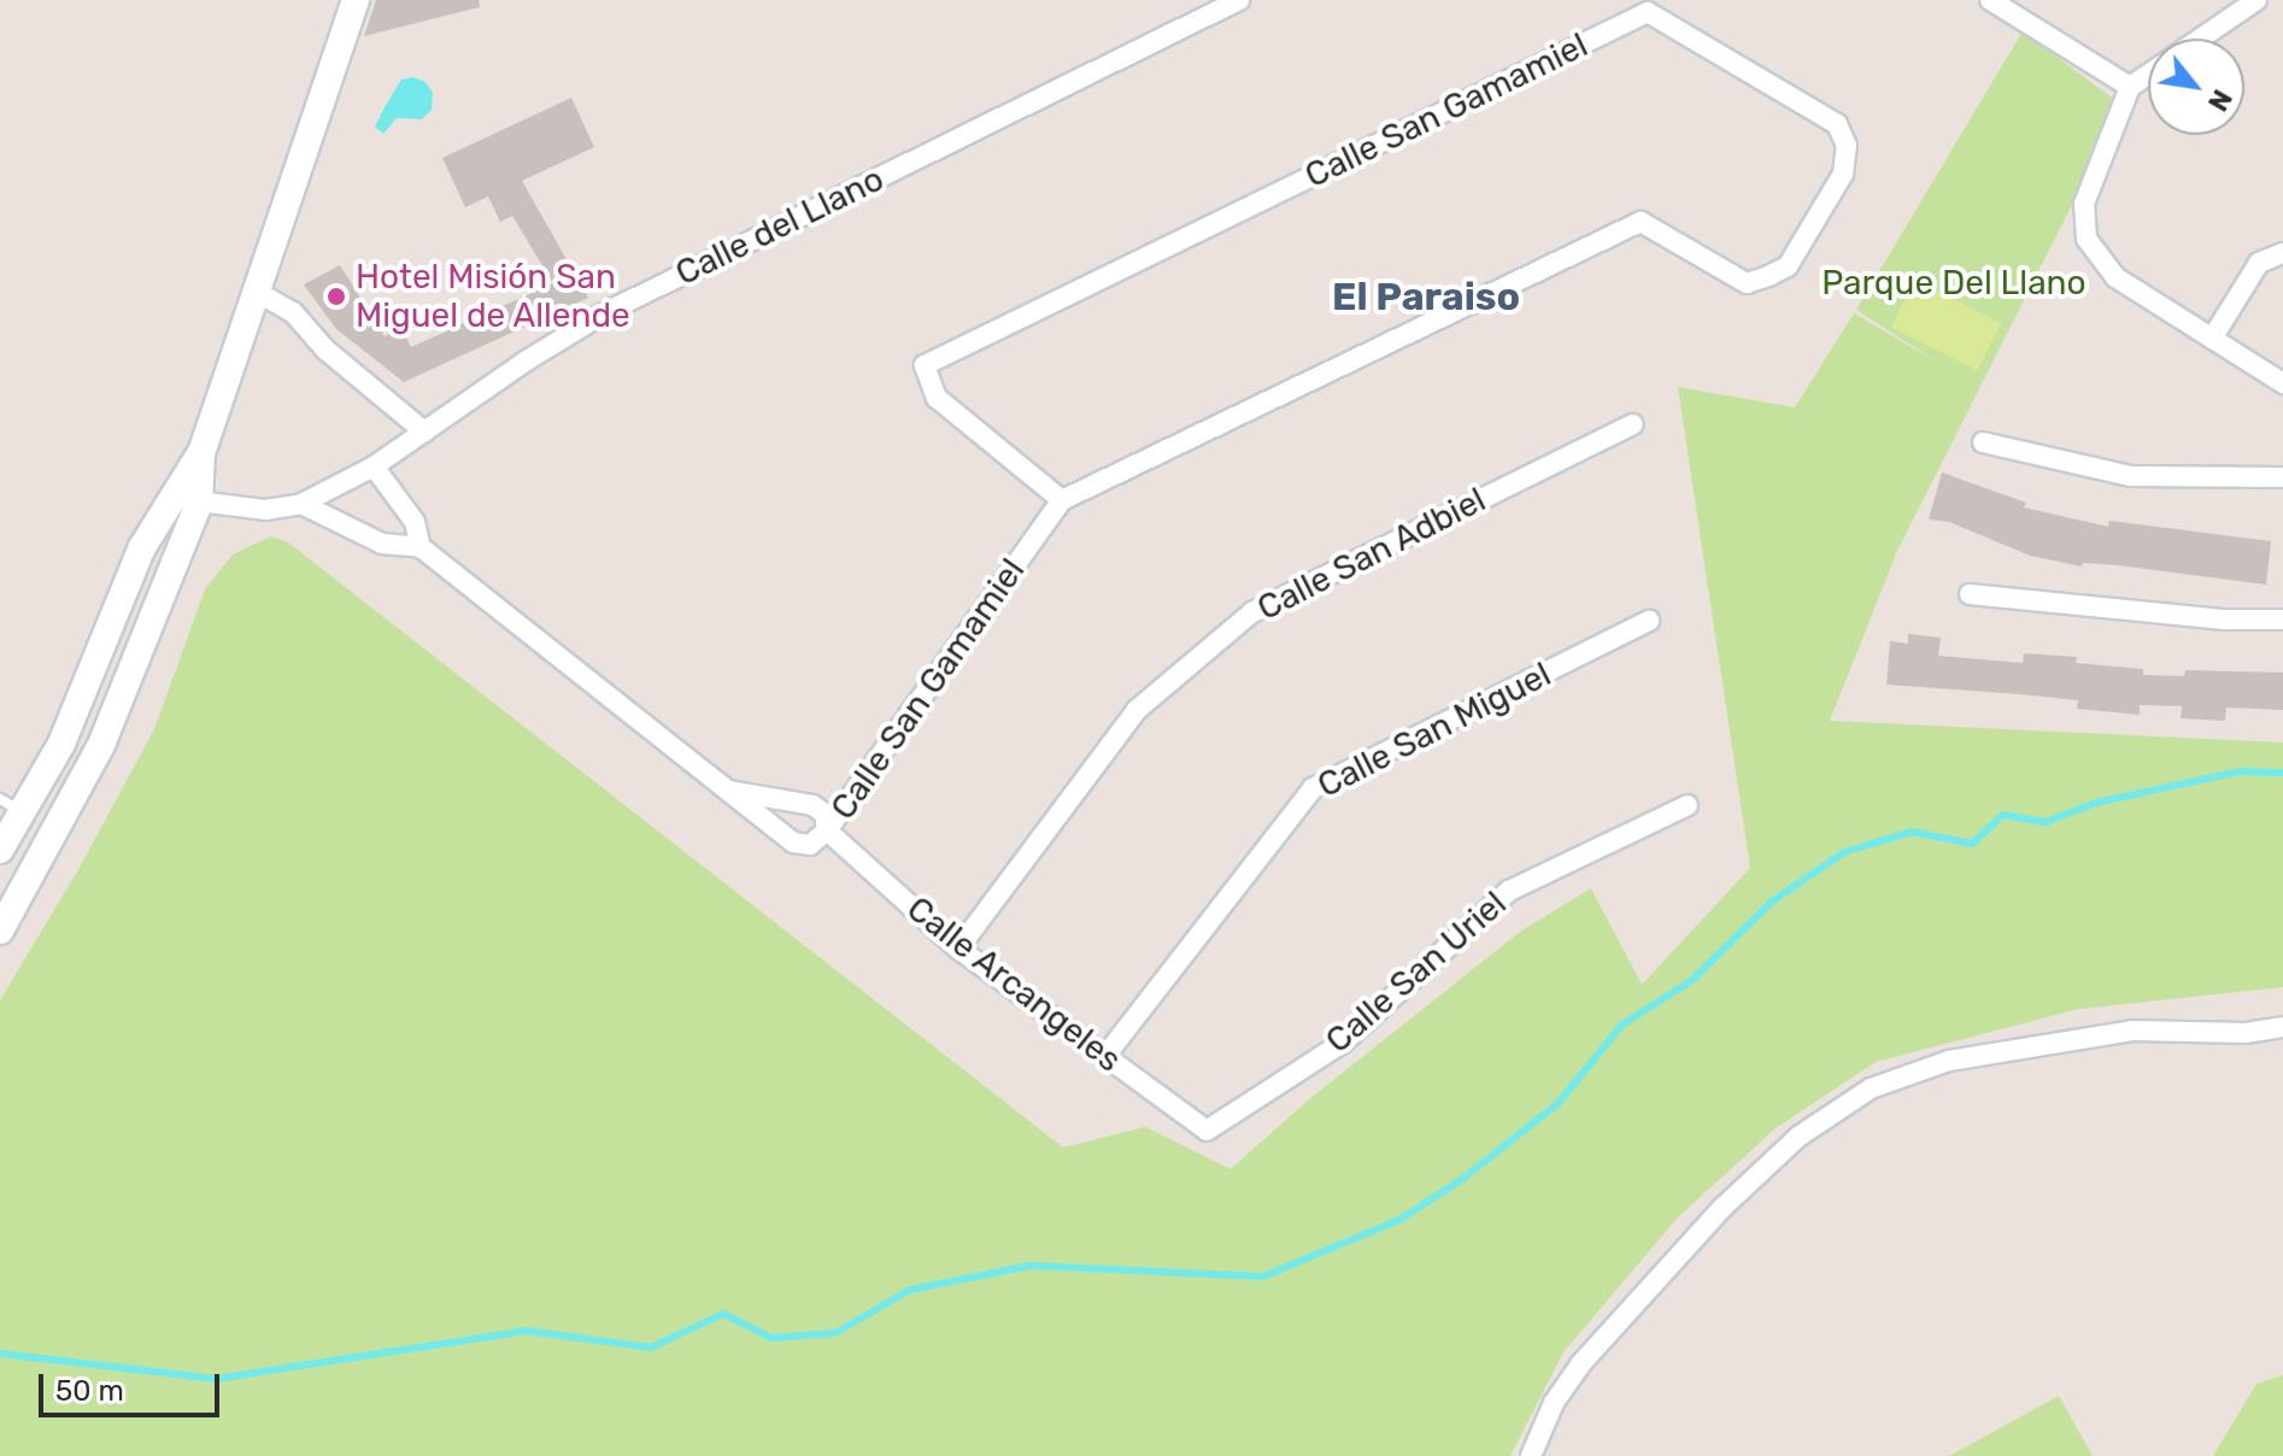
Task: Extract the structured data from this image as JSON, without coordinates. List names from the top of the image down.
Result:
{
  "streets": {
    "street": [
      "Calle San Gamamiel",
      "Calle del Llano",
      "Calle San Adbiel",
      "Calle San Miguel",
      "Calle San Uriel",
      "Calle Arcangeles"
    ]
  },
  "crossings": [
    ["Calle San Gamamiel", "Calle Arcangeles"],
    ["Calle del Llano", "Calle Arcangeles"],
    ["Calle San Adbiel", "Calle Arcangeles"],
    ["Calle San Miguel", "Calle Arcangeles"],
    ["Calle San Uriel", "Calle Arcangeles"]
  ],
  "districts": ["El Paraiso"],
  "parks": ["Parque Del Llano"],
  "places": ["Hotel Misión San Miguel de Allende"],
  "scale_bar": "50 m",
  "north": "bottom right"
}
